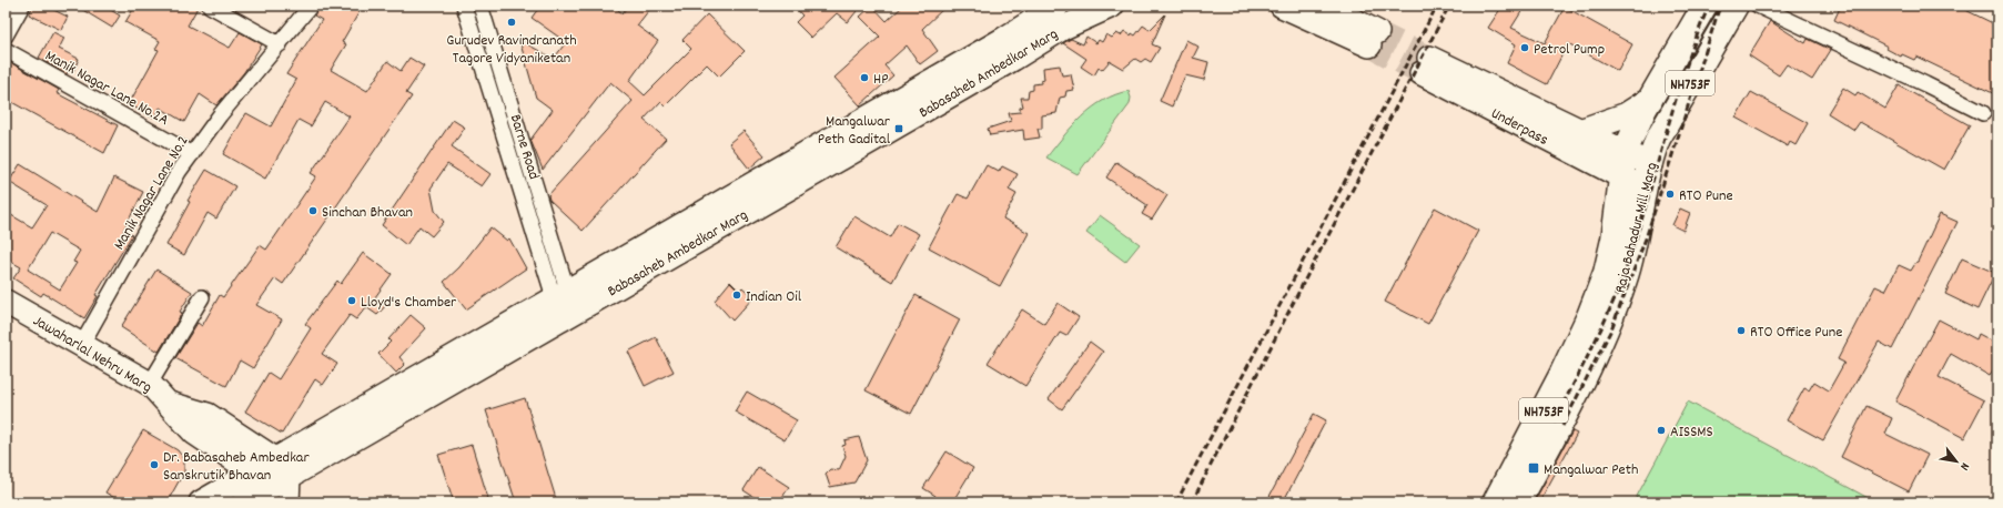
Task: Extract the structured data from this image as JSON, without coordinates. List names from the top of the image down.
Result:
{
  "streets": {
    "highway": ["NH753F", "Raja Bahadur Mill Marg"],
    "main road": ["Babasaheb Ambedkar Marg", "Underpass", "Jawaharlal Nehru Marg"],
    "street": ["Manik Nagar Lane No.2A", "Barne Road", "Manik Nagar Lane No.2"]
  },
  "crossings": [
    ["Babasaheb Ambedkar Marg", "Barne Road"],
    ["Babasaheb Ambedkar Marg", "Jawaharlal Nehru Marg"],
    ["Manik Nagar Lane No.2A", "Manik Nagar Lane No.2"],
    ["Underpass", "Raja Bahadur Mill Marg"],
    ["Manik Nagar Lane No.2", "Jawaharlal Nehru Marg"]
  ],
  "places": {
    "other": [
      "Gurudev Ravindranath Tagore Vidyaniketan",
      "Petrol Pump",
      "HP",
      "RTO Pune",
      "Sinchan Bhavan",
      "Indian Oil",
      "Lloyd's Chamber",
      "RTO Office Pune",
      "AISSMS",
      "Dr. Babasaheb Ambedkar Sanskrutik Bhavan"
    ],
    "transit": ["Mangalwar Peth Gadital", "Mangalwar Peth"]
  },
  "north": "bottom right"
}
